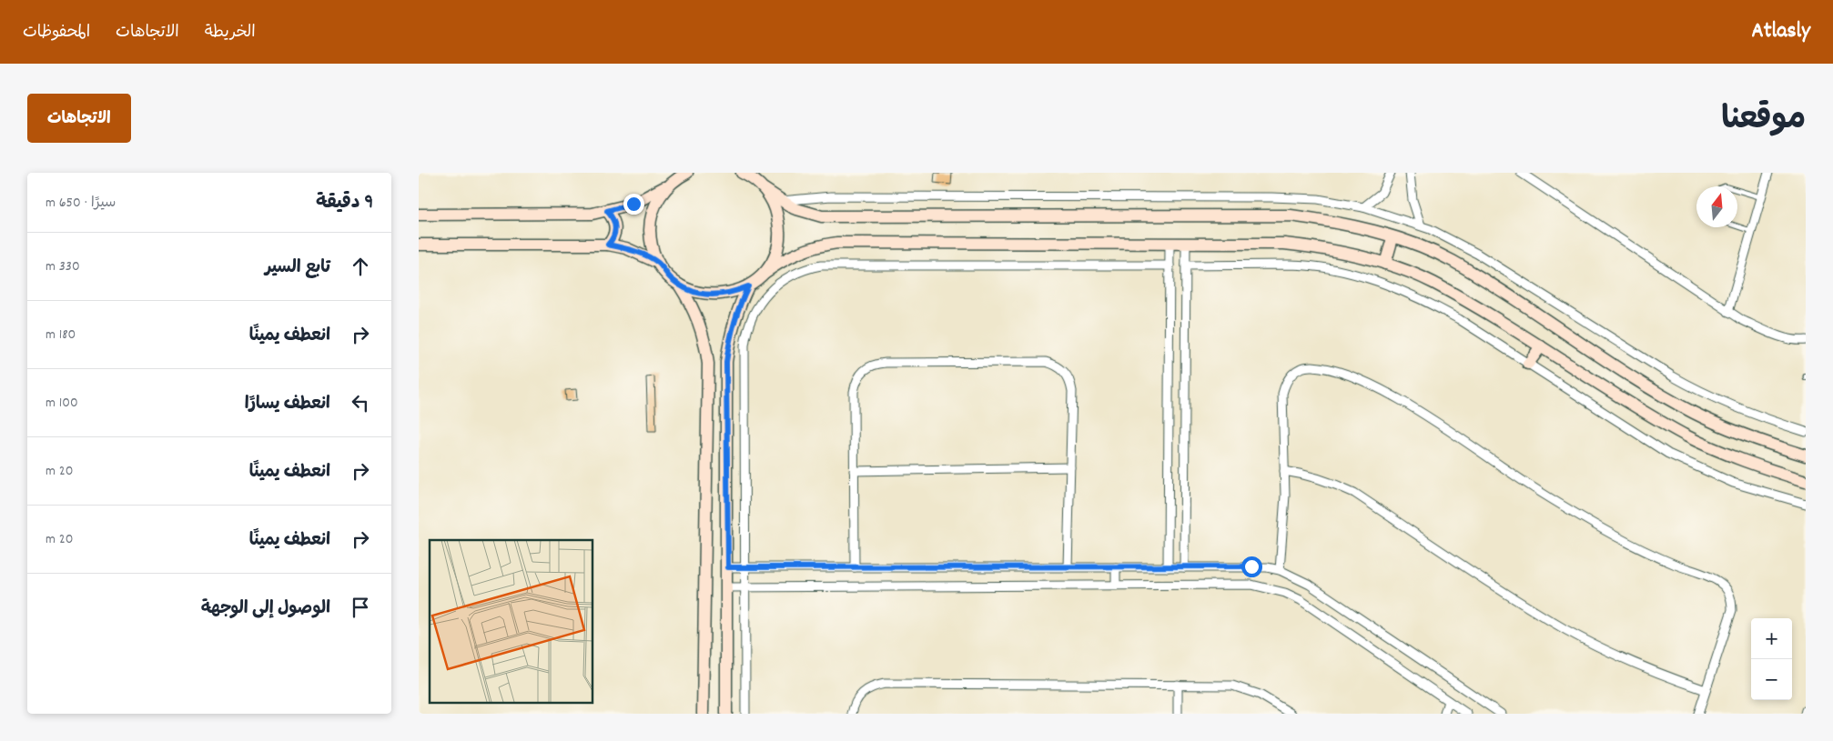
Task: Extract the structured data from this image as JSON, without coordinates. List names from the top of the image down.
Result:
{
  "north": "top",
  "page": {
    "header": "Atlasly",
    "nav": ["الخريطة", "الاتجاهات", "المحفوظات"],
    "title": "موقعنا",
    "buttons": "الاتجاهات",
    "heading": ["9 دقيقة", "سيرًا · 650 m"],
    "list": [
      ["تابع السير", "330 m"],
      ["انعطف يمينًا", "180 m"],
      ["انعطف يسارًا", "100 m"],
      ["انعطف يمينًا", "20 m"],
      ["انعطف يمينًا", "20 m"],
      "الوصول إلى الوجهة"
    ],
    "map_buttons": ["+", "−"]
  }
}
